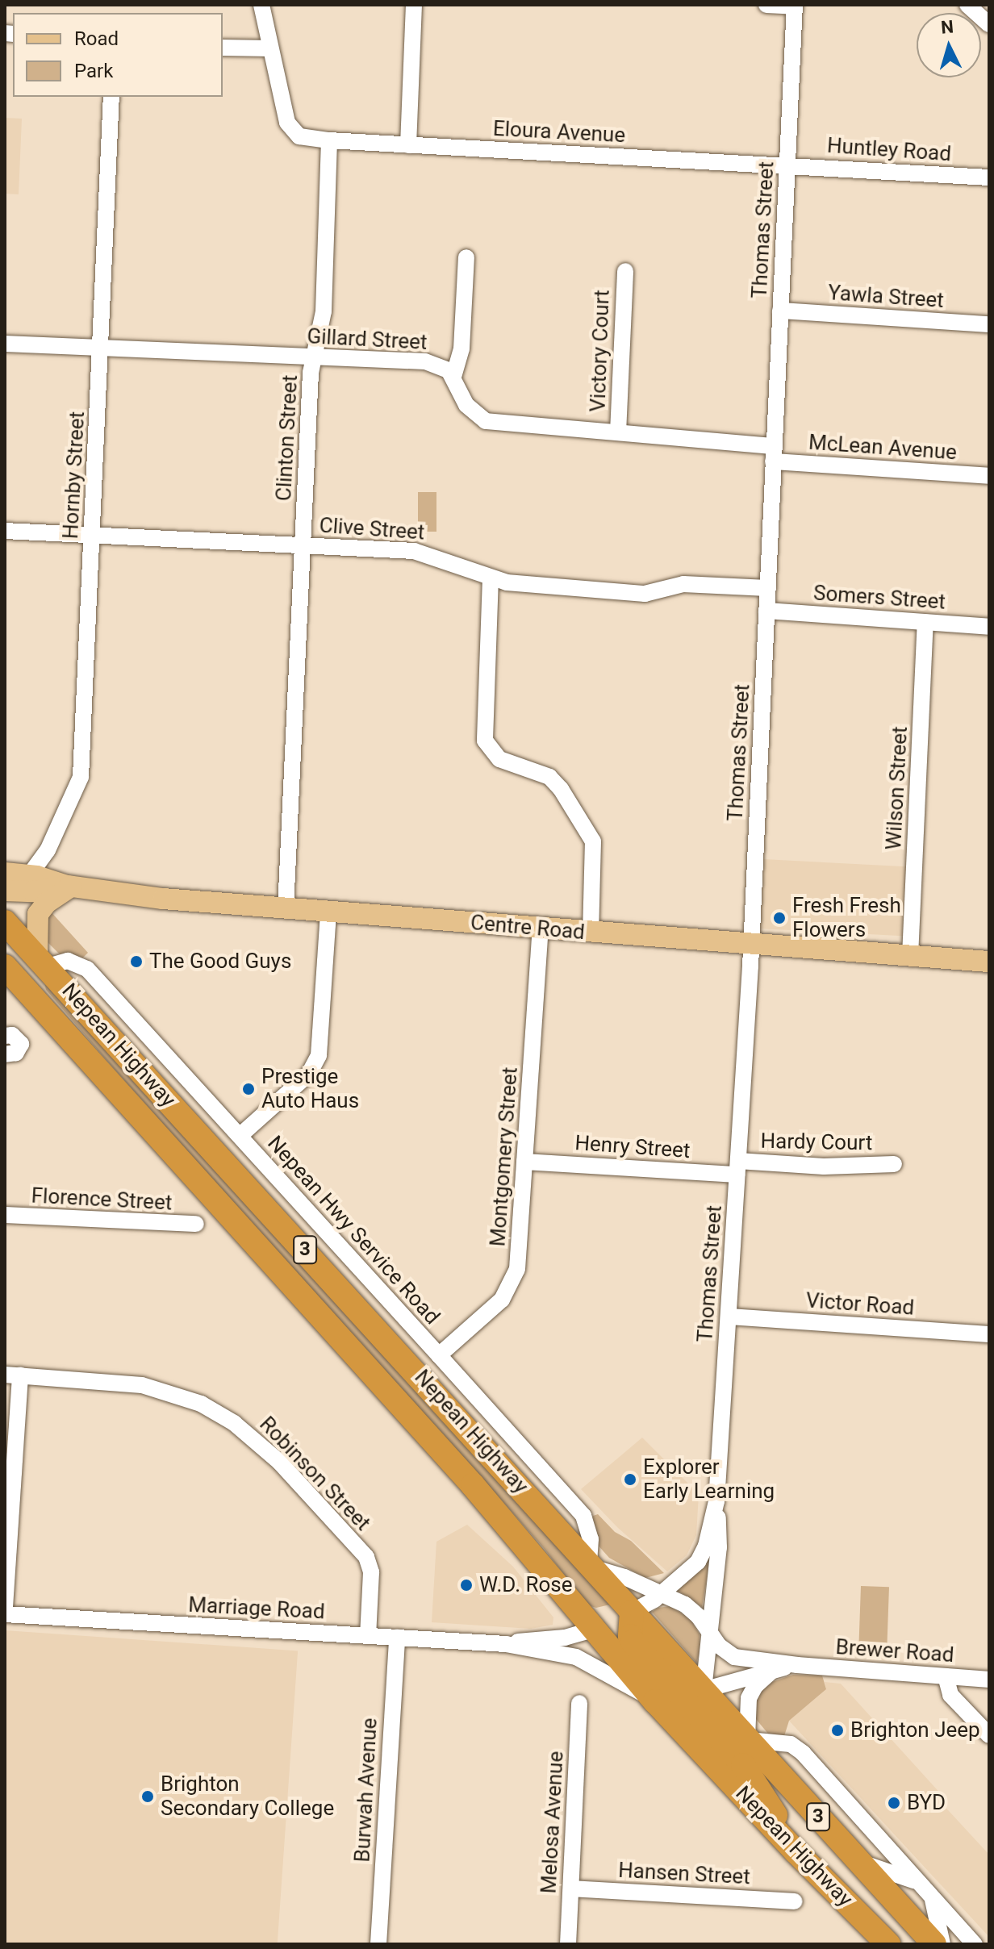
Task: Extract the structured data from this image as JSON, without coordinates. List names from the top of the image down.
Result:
{
  "streets": {
    "highway": ["Nepean Highway", "3"],
    "main road": ["Centre Road"],
    "street": [
      "Eloura Avenue",
      "Huntley Road",
      "Thomas Street",
      "Yawla Street",
      "Gillard Street",
      "Victory Court",
      "Clinton Street",
      "McLean Avenue",
      "Hornby Street",
      "Clive Street",
      "Somers Street",
      "Wilson Street",
      "Hardy Court",
      "Henry Street",
      "Montgomery Street",
      "Florence Street",
      "Nepean Hwy Service Road",
      "Victor Road",
      "Robinson Street",
      "Marriage Road",
      "Brewer Road",
      "Burwah Avenue",
      "Melosa Avenue",
      "Hansen Street"
    ]
  },
  "crossings": [
    ["Eloura Avenue", "Huntley Road"],
    ["Eloura Avenue", "Thomas Street"],
    ["Eloura Avenue", "Clinton Street"],
    ["Huntley Road", "Thomas Street"],
    ["Thomas Street", "Yawla Street"],
    ["Thomas Street", "McLean Avenue"],
    ["Thomas Street", "Clive Street"],
    ["Thomas Street", "Somers Street"],
    ["Thomas Street", "Centre Road"],
    ["Thomas Street", "Nepean Highway"],
    ["Thomas Street", "Hardy Court"],
    ["Thomas Street", "Henry Street"],
    ["Thomas Street", "Victor Road"],
    ["Thomas Street", "Brewer Road"],
    ["Gillard Street", "Clinton Street"],
    ["Gillard Street", "Hornby Street"],
    ["Clinton Street", "Clive Street"],
    ["Clinton Street", "Centre Road"],
    ["Hornby Street", "Clive Street"],
    ["Hornby Street", "Centre Road"],
    ["Somers Street", "Wilson Street"],
    ["Wilson Street", "Centre Road"],
    ["Centre Road", "Montgomery Street"],
    ["Nepean Highway", "Nepean Hwy Service Road"],
    ["Nepean Highway", "Marriage Road"],
    ["Nepean Highway", "Brewer Road"],
    ["Hardy Court", "Henry Street"],
    ["Henry Street", "Montgomery Street"],
    ["Montgomery Street", "Nepean Hwy Service Road"],
    ["Nepean Hwy Service Road", "Brewer Road"],
    ["Robinson Street", "Marriage Road"],
    ["Marriage Road", "Burwah Avenue"],
    ["Melosa Avenue", "Hansen Street"]
  ],
  "places": [
    "Fresh Fresh Flowers",
    "The Good Guys",
    "Prestige Auto Haus",
    "Explorer Early Learning",
    "W.D. Rose",
    "Brighton Jeep",
    "Brighton Secondary College",
    "BYD"
  ],
  "legend": ["Road", "Park"],
  "north": "top"
}
